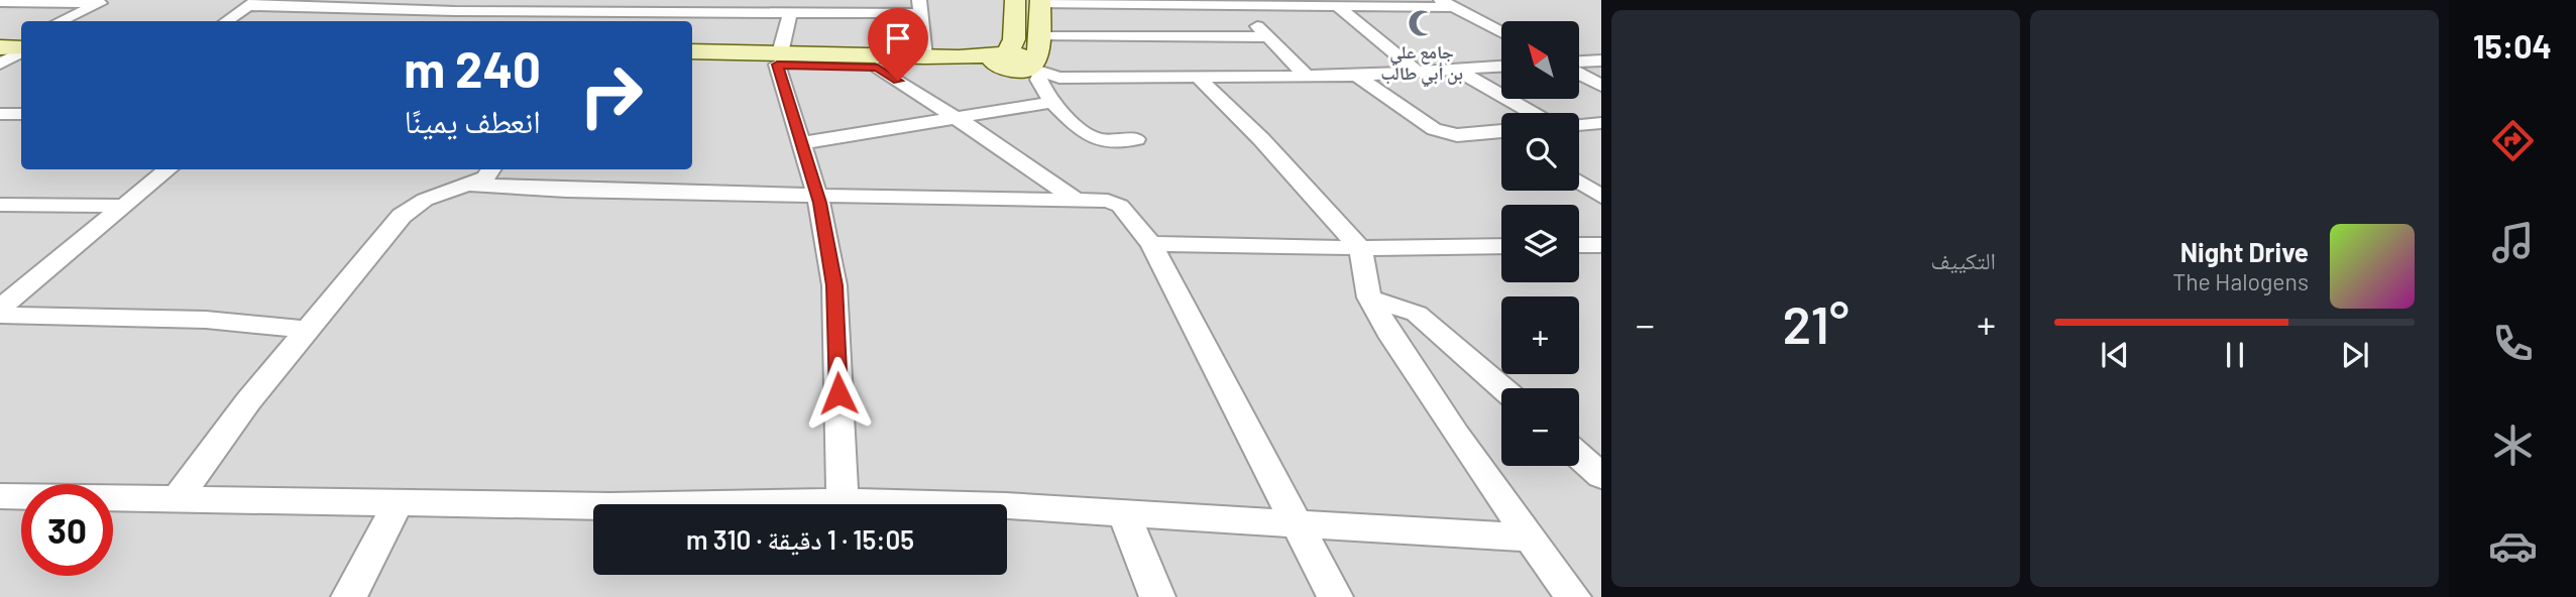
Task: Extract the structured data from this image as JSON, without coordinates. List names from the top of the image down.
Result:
{
  "places": {
    "mosque": ["جامع علي بن أبي طالب"]
  },
  "north": "top left",
  "page": {
    "tabs": "15:04",
    "tile": "التكييف",
    "map_buttons": ["+", "−"],
    "turn": ["240 m", "انعطف يمينًا"],
    "song": ["Night Drive", "The Halogens"],
    "heat": ["−", "21°", "+"],
    "limit": "30",
    "trip": "15:05 · 1 دقيقة · 310 m"
  }
}
